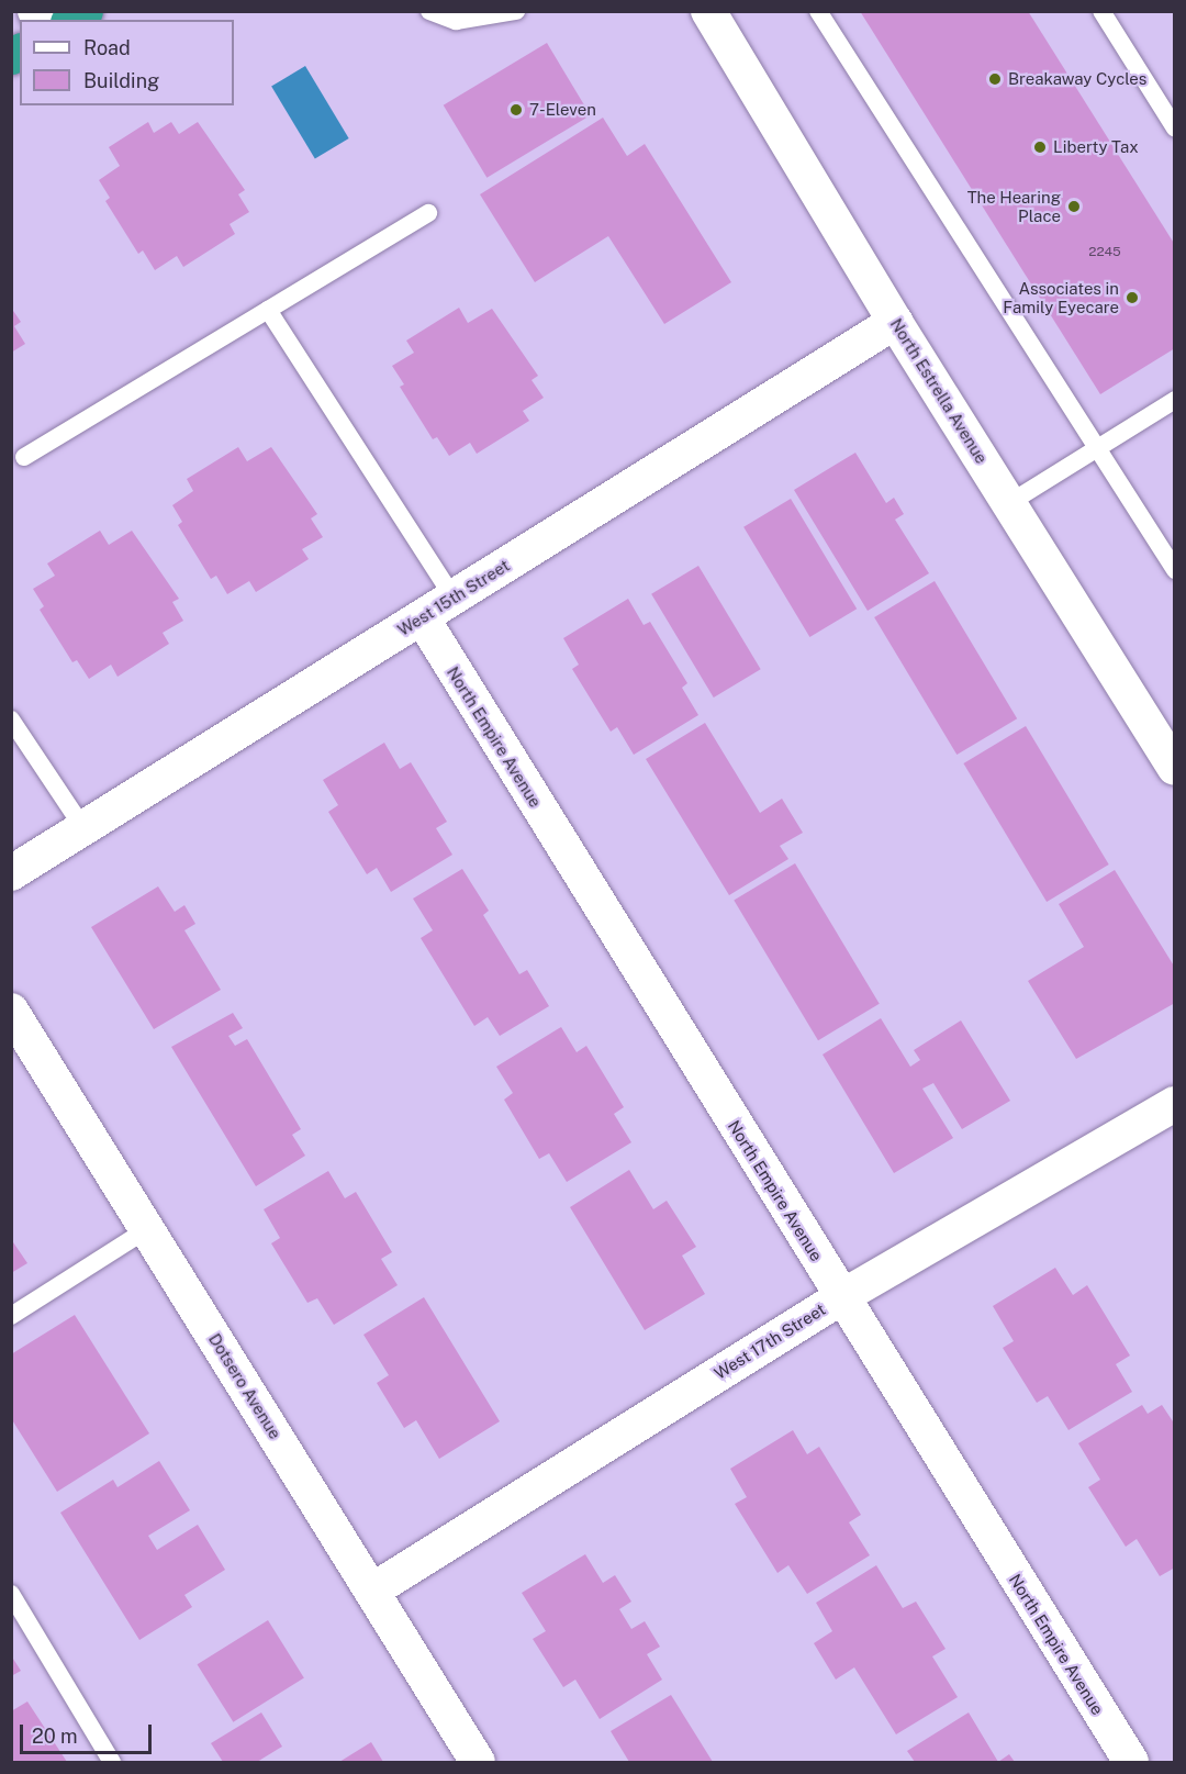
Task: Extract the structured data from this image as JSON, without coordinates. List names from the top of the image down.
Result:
{
  "streets": {
    "street": [
      "North Estrella Avenue",
      "West 15th Street",
      "North Empire Avenue",
      "West 17th Street",
      "Dotsero Avenue"
    ]
  },
  "crossings": [
    ["North Estrella Avenue", "West 15th Street"],
    ["West 15th Street", "North Empire Avenue"],
    ["North Empire Avenue", "West 17th Street"],
    ["West 17th Street", "Dotsero Avenue"]
  ],
  "places": [
    "Breakaway Cycles",
    "7-Eleven",
    "Liberty Tax",
    "The Hearing Place",
    "Associates in Family Eyecare"
  ],
  "house_numbers": ["2245"],
  "legend": ["Road", "Building"],
  "scale_bar": "20 m"
}
